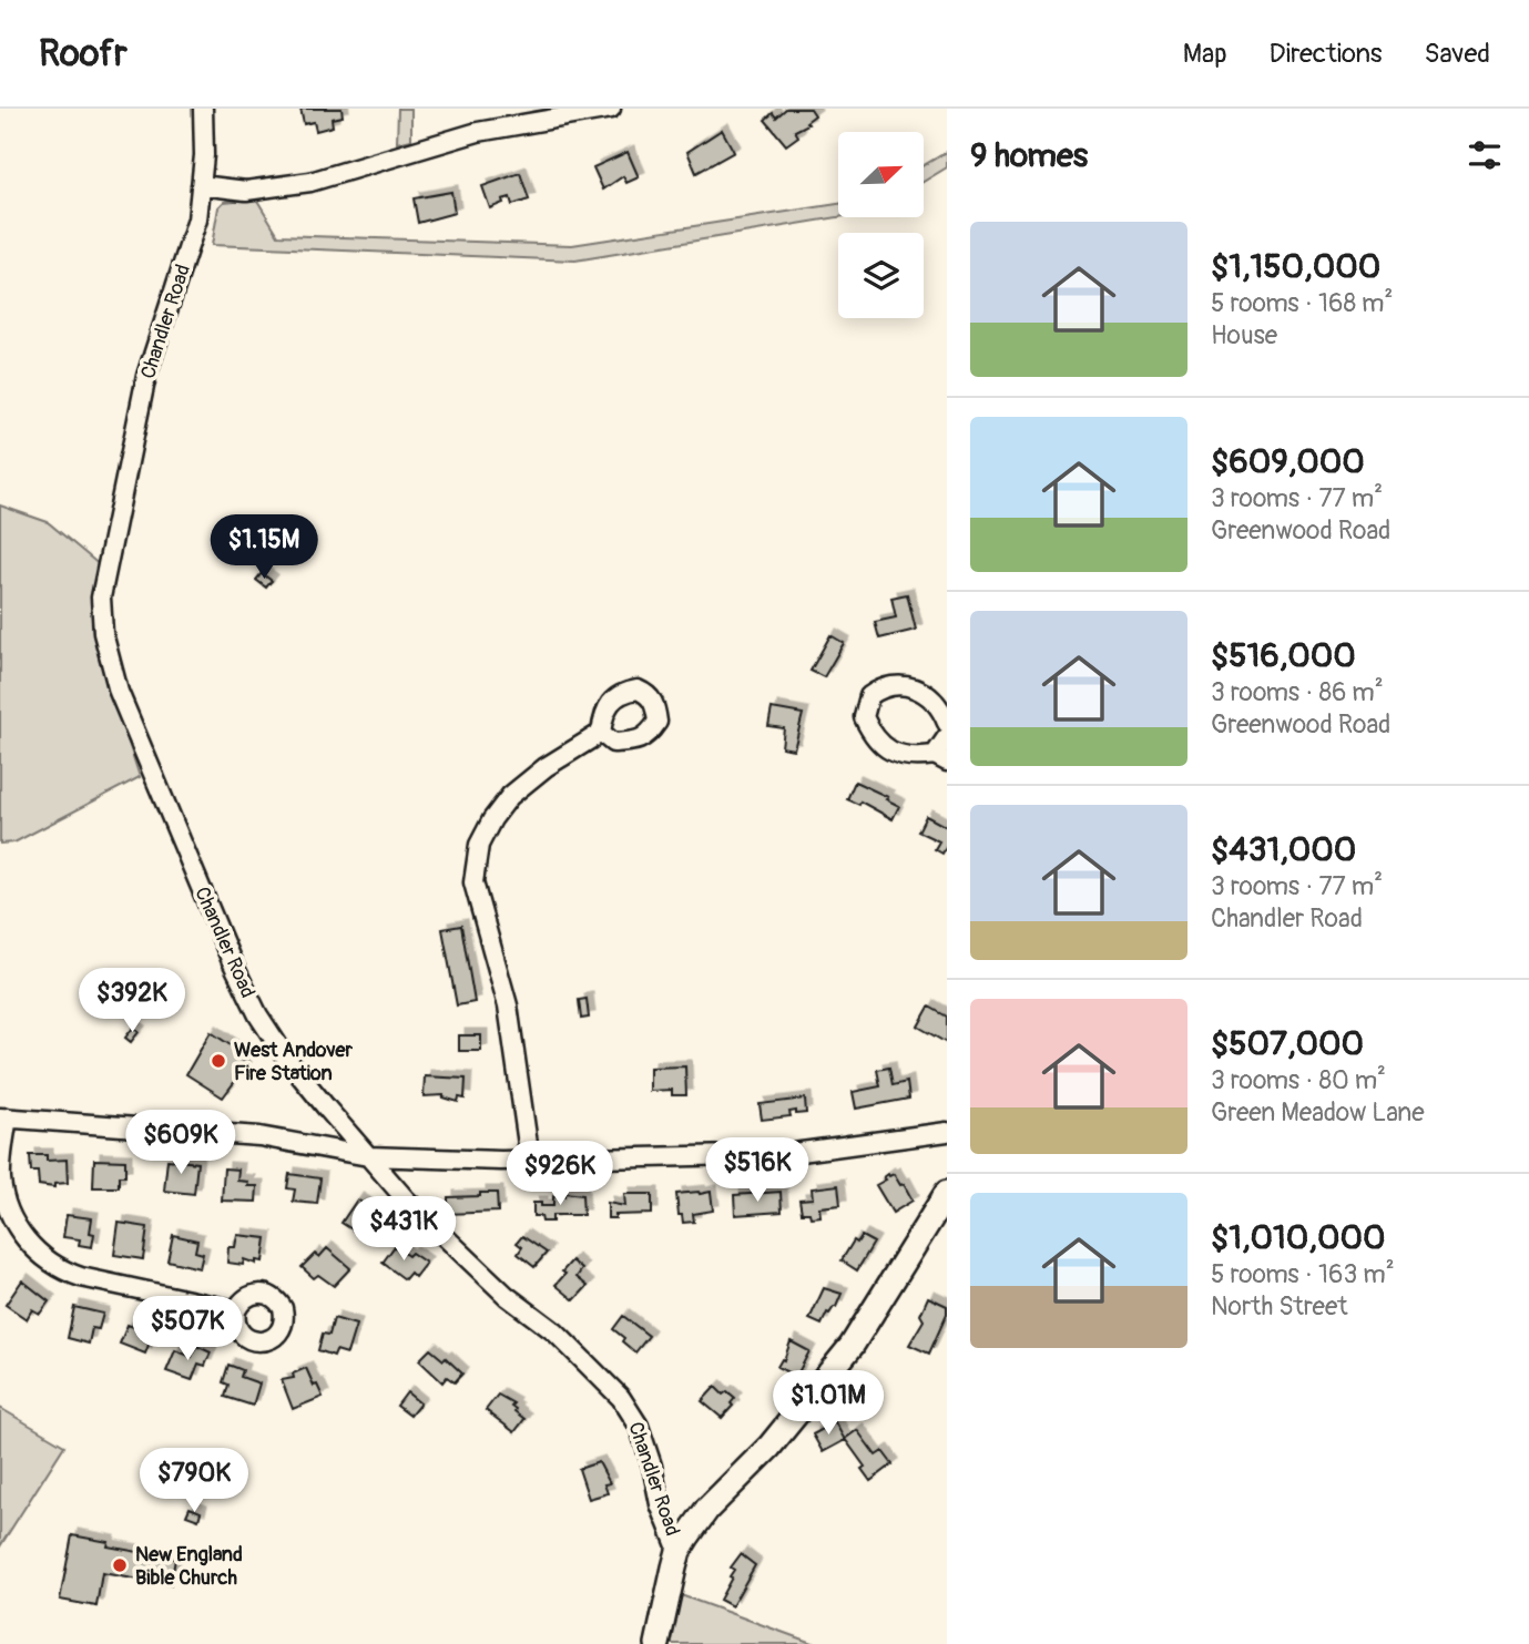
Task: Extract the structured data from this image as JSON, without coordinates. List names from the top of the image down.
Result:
{
  "streets": {
    "main road": ["Chandler Road"]
  },
  "places": ["West Andover Fire Station", "New England Bible Church"],
  "north": "top right",
  "page": {
    "header": "Roofr",
    "nav": ["Map", "Directions", "Saved"],
    "heading": "9 homes",
    "list": [
      {
        "name": "$1,150,000",
        "note": "5 rooms · 168 m² · House"
      },
      {
        "name": "$609,000",
        "note": "3 rooms · 77 m² · Greenwood Road"
      },
      {
        "name": "$516,000",
        "note": "3 rooms · 86 m² · Greenwood Road"
      },
      {
        "name": "$431,000",
        "note": "3 rooms · 77 m² · Chandler Road"
      },
      {
        "name": "$507,000",
        "note": "3 rooms · 80 m² · Green Meadow Lane"
      },
      {
        "name": "$1,010,000",
        "note": "5 rooms · 163 m² · North Street"
      }
    ],
    "price": [
      "$1.15M",
      "$392K",
      "$609K",
      "$516K",
      "$926K",
      "$431K",
      "$507K",
      "$1.01M",
      "$790K"
    ]
  }
}
